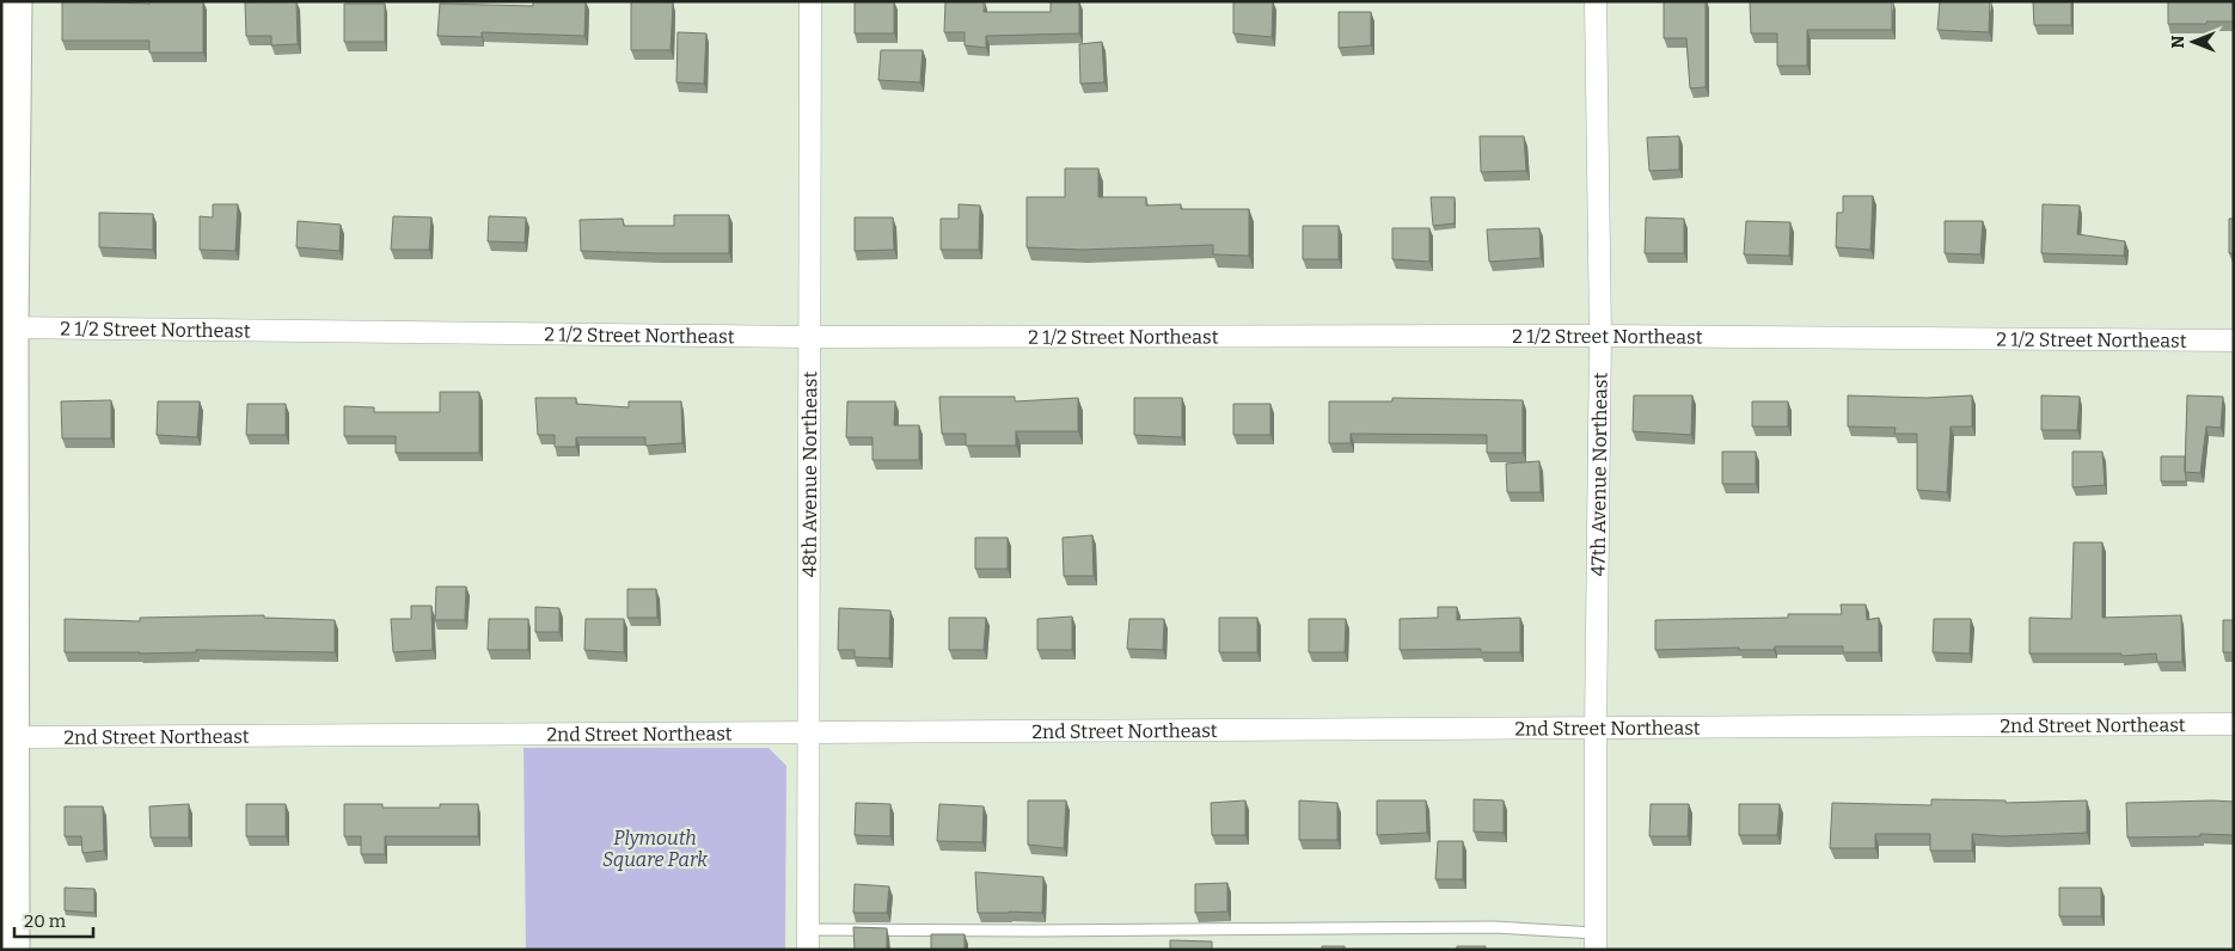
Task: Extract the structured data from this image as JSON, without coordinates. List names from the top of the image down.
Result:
{
  "streets": {
    "street": [
      "2 1/2 Street Northeast",
      "48th Avenue Northeast",
      "47th Avenue Northeast",
      "2nd Street Northeast"
    ]
  },
  "crossings": [
    ["2 1/2 Street Northeast", "48th Avenue Northeast"],
    ["2 1/2 Street Northeast", "47th Avenue Northeast"],
    ["48th Avenue Northeast", "2nd Street Northeast"],
    ["47th Avenue Northeast", "2nd Street Northeast"]
  ],
  "parks": ["Plymouth Square Park"],
  "scale_bar": "20 m",
  "north": "left"
}
